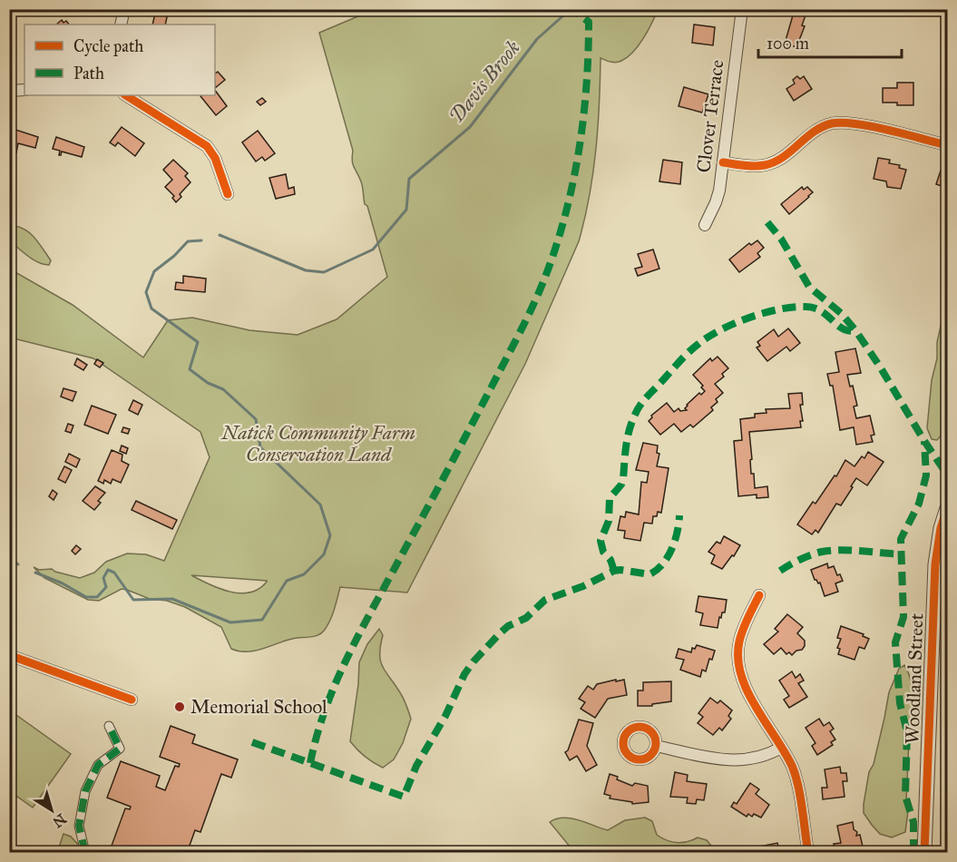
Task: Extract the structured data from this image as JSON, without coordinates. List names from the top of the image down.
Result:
{
  "streets": {
    "street": ["Clover Terrace", "Woodland Street"]
  },
  "water": ["Davis Brook"],
  "parks": ["Natick Community Farm Conservation Land"],
  "places": ["Memorial School"],
  "legend": ["Cycle path", "Path"],
  "scale_bar": "100 m",
  "north": "bottom right"
}
